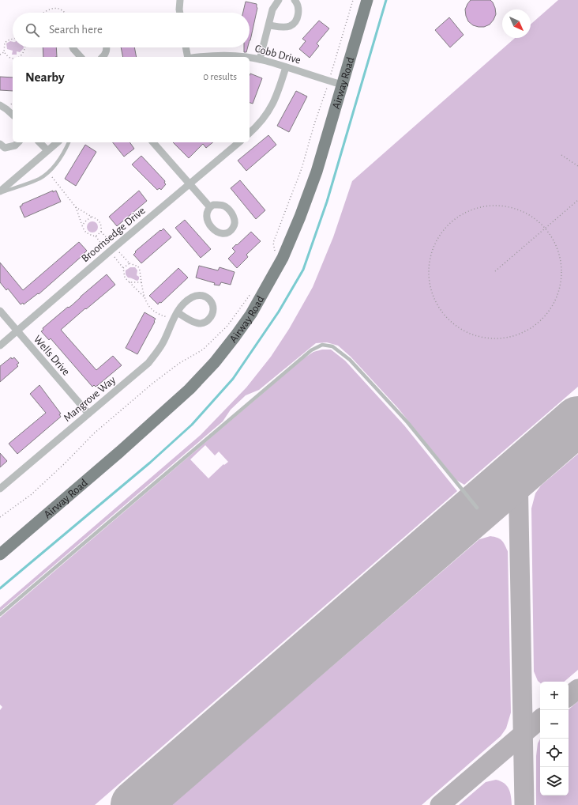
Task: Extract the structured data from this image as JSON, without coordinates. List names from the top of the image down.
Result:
{
  "streets": {
    "main road": ["Airway Road"],
    "street": [
      "Cobb Drive",
      "Broomsedge Drive",
      "Wells Drive",
      "Mangrove Way"
    ]
  },
  "crossings": [
    ["Cobb Drive", "Airway Road"],
    ["Broomsedge Drive", "Wells Drive"],
    ["Wells Drive", "Mangrove Way"]
  ],
  "north": "bottom right",
  "page": {
    "search": "Search here",
    "heading": ["Nearby", "0 results"],
    "map_buttons": ["+", "−"]
  }
}
